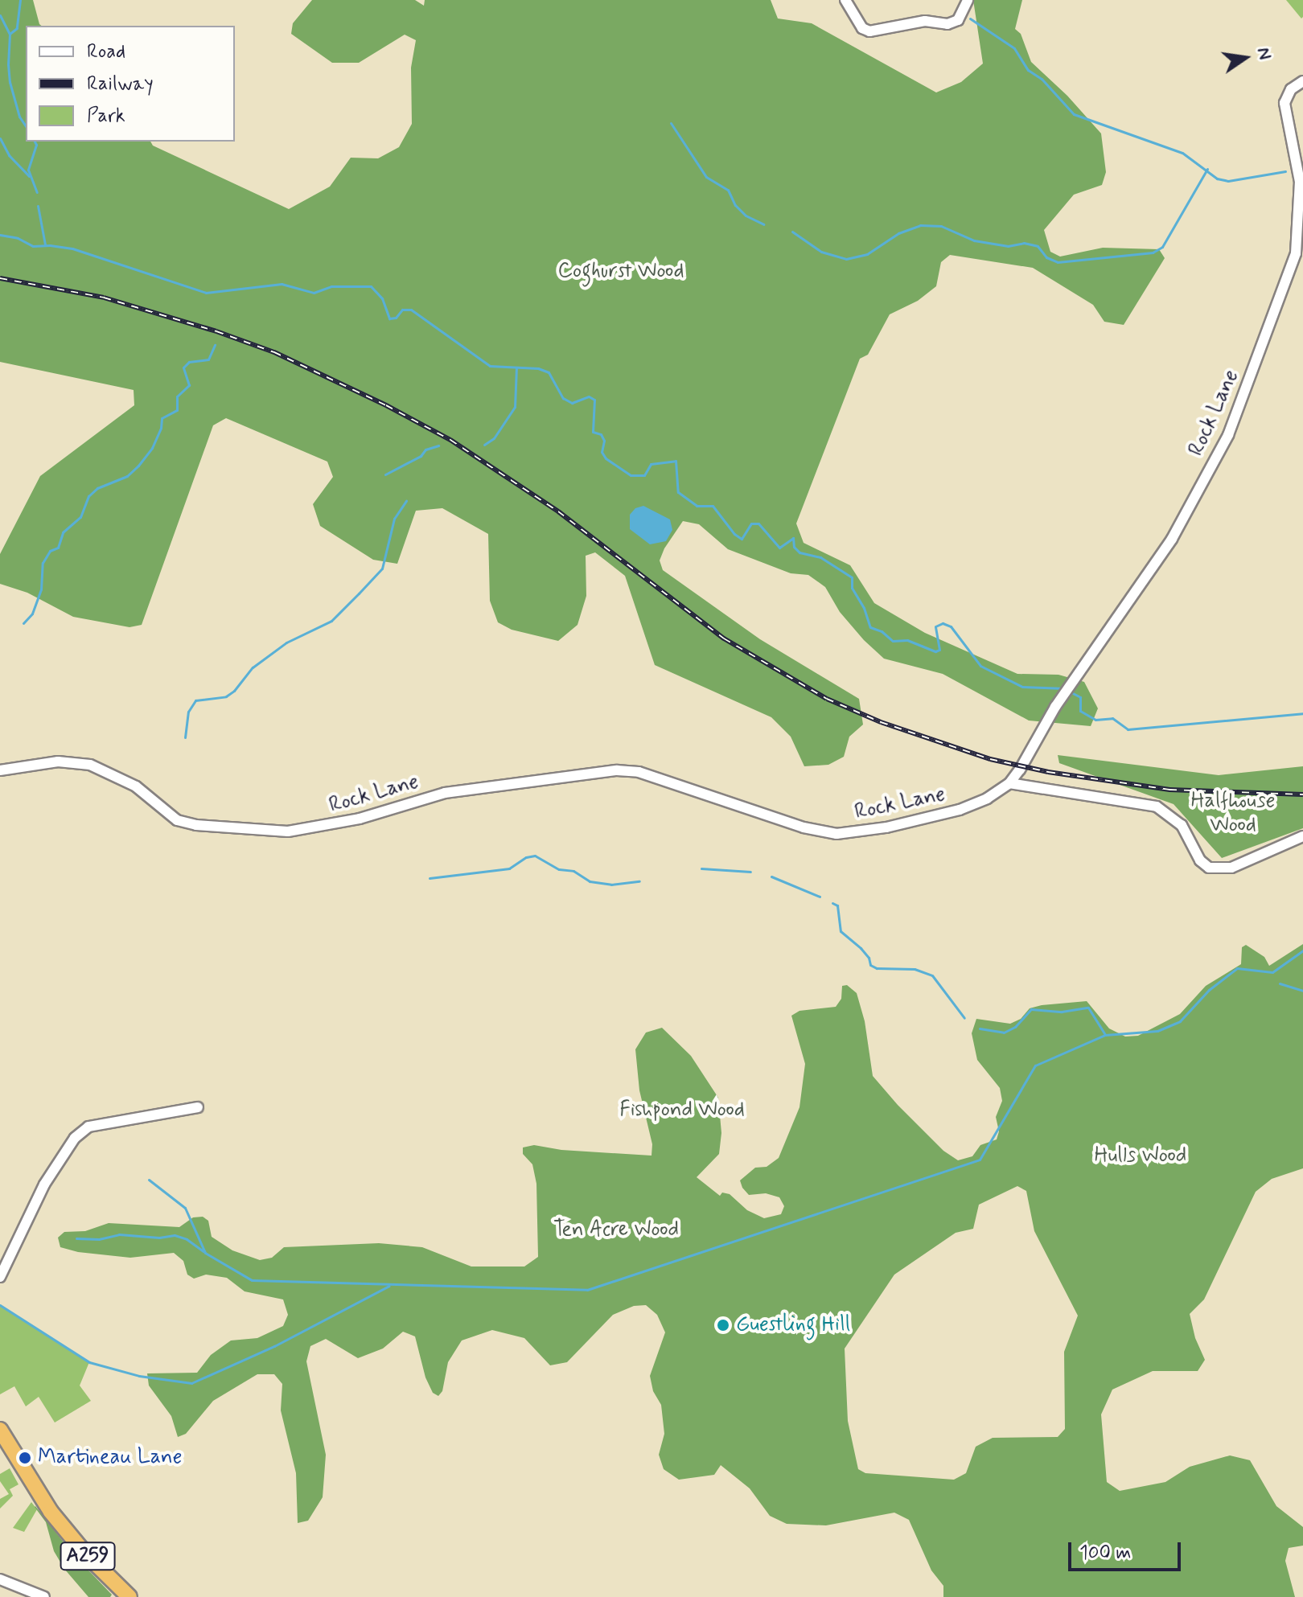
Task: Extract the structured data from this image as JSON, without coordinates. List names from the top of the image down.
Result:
{
  "streets": {
    "highway": ["A259"],
    "street": ["Rock Lane"]
  },
  "parks": [
    "Coghurst Wood",
    "Halfhouse Wood",
    "Fishpond Wood",
    "Hulls Wood",
    "Ten Acre Wood"
  ],
  "places": ["Guestling Hill", "Martineau Lane"],
  "legend": ["Road", "Railway", "Park"],
  "scale_bar": "100 m",
  "north": "right"
}
